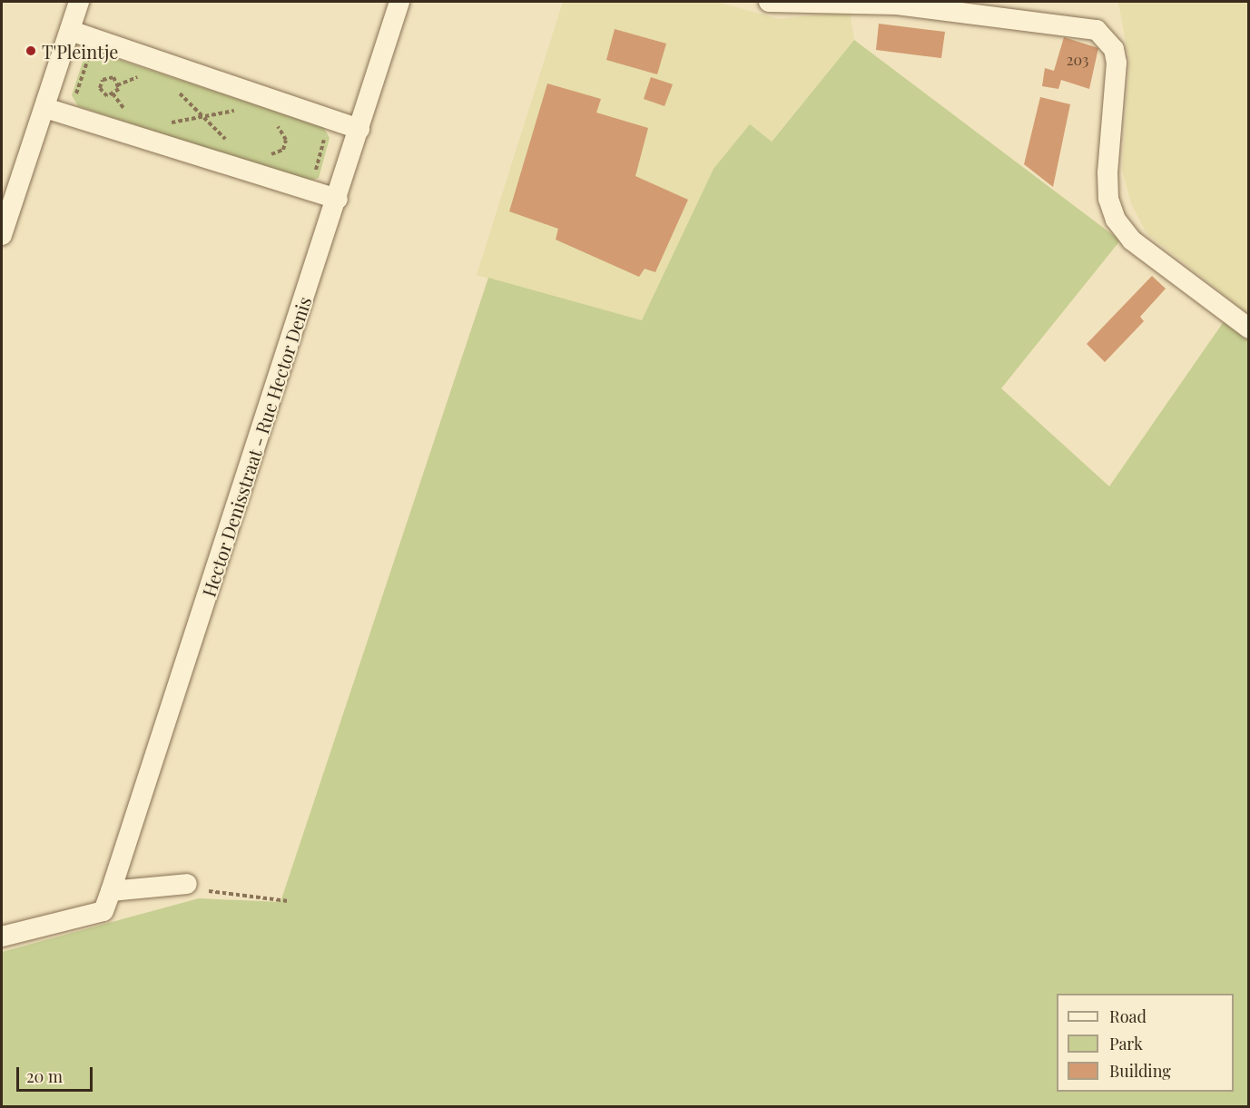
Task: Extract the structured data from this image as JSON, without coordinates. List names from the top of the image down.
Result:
{
  "streets": {
    "street": ["Hector Denisstraat - Rue Hector Denis"]
  },
  "places": ["T'Pleintje"],
  "house_numbers": ["203"],
  "legend": ["Road", "Park", "Building"],
  "scale_bar": "20 m"
}
